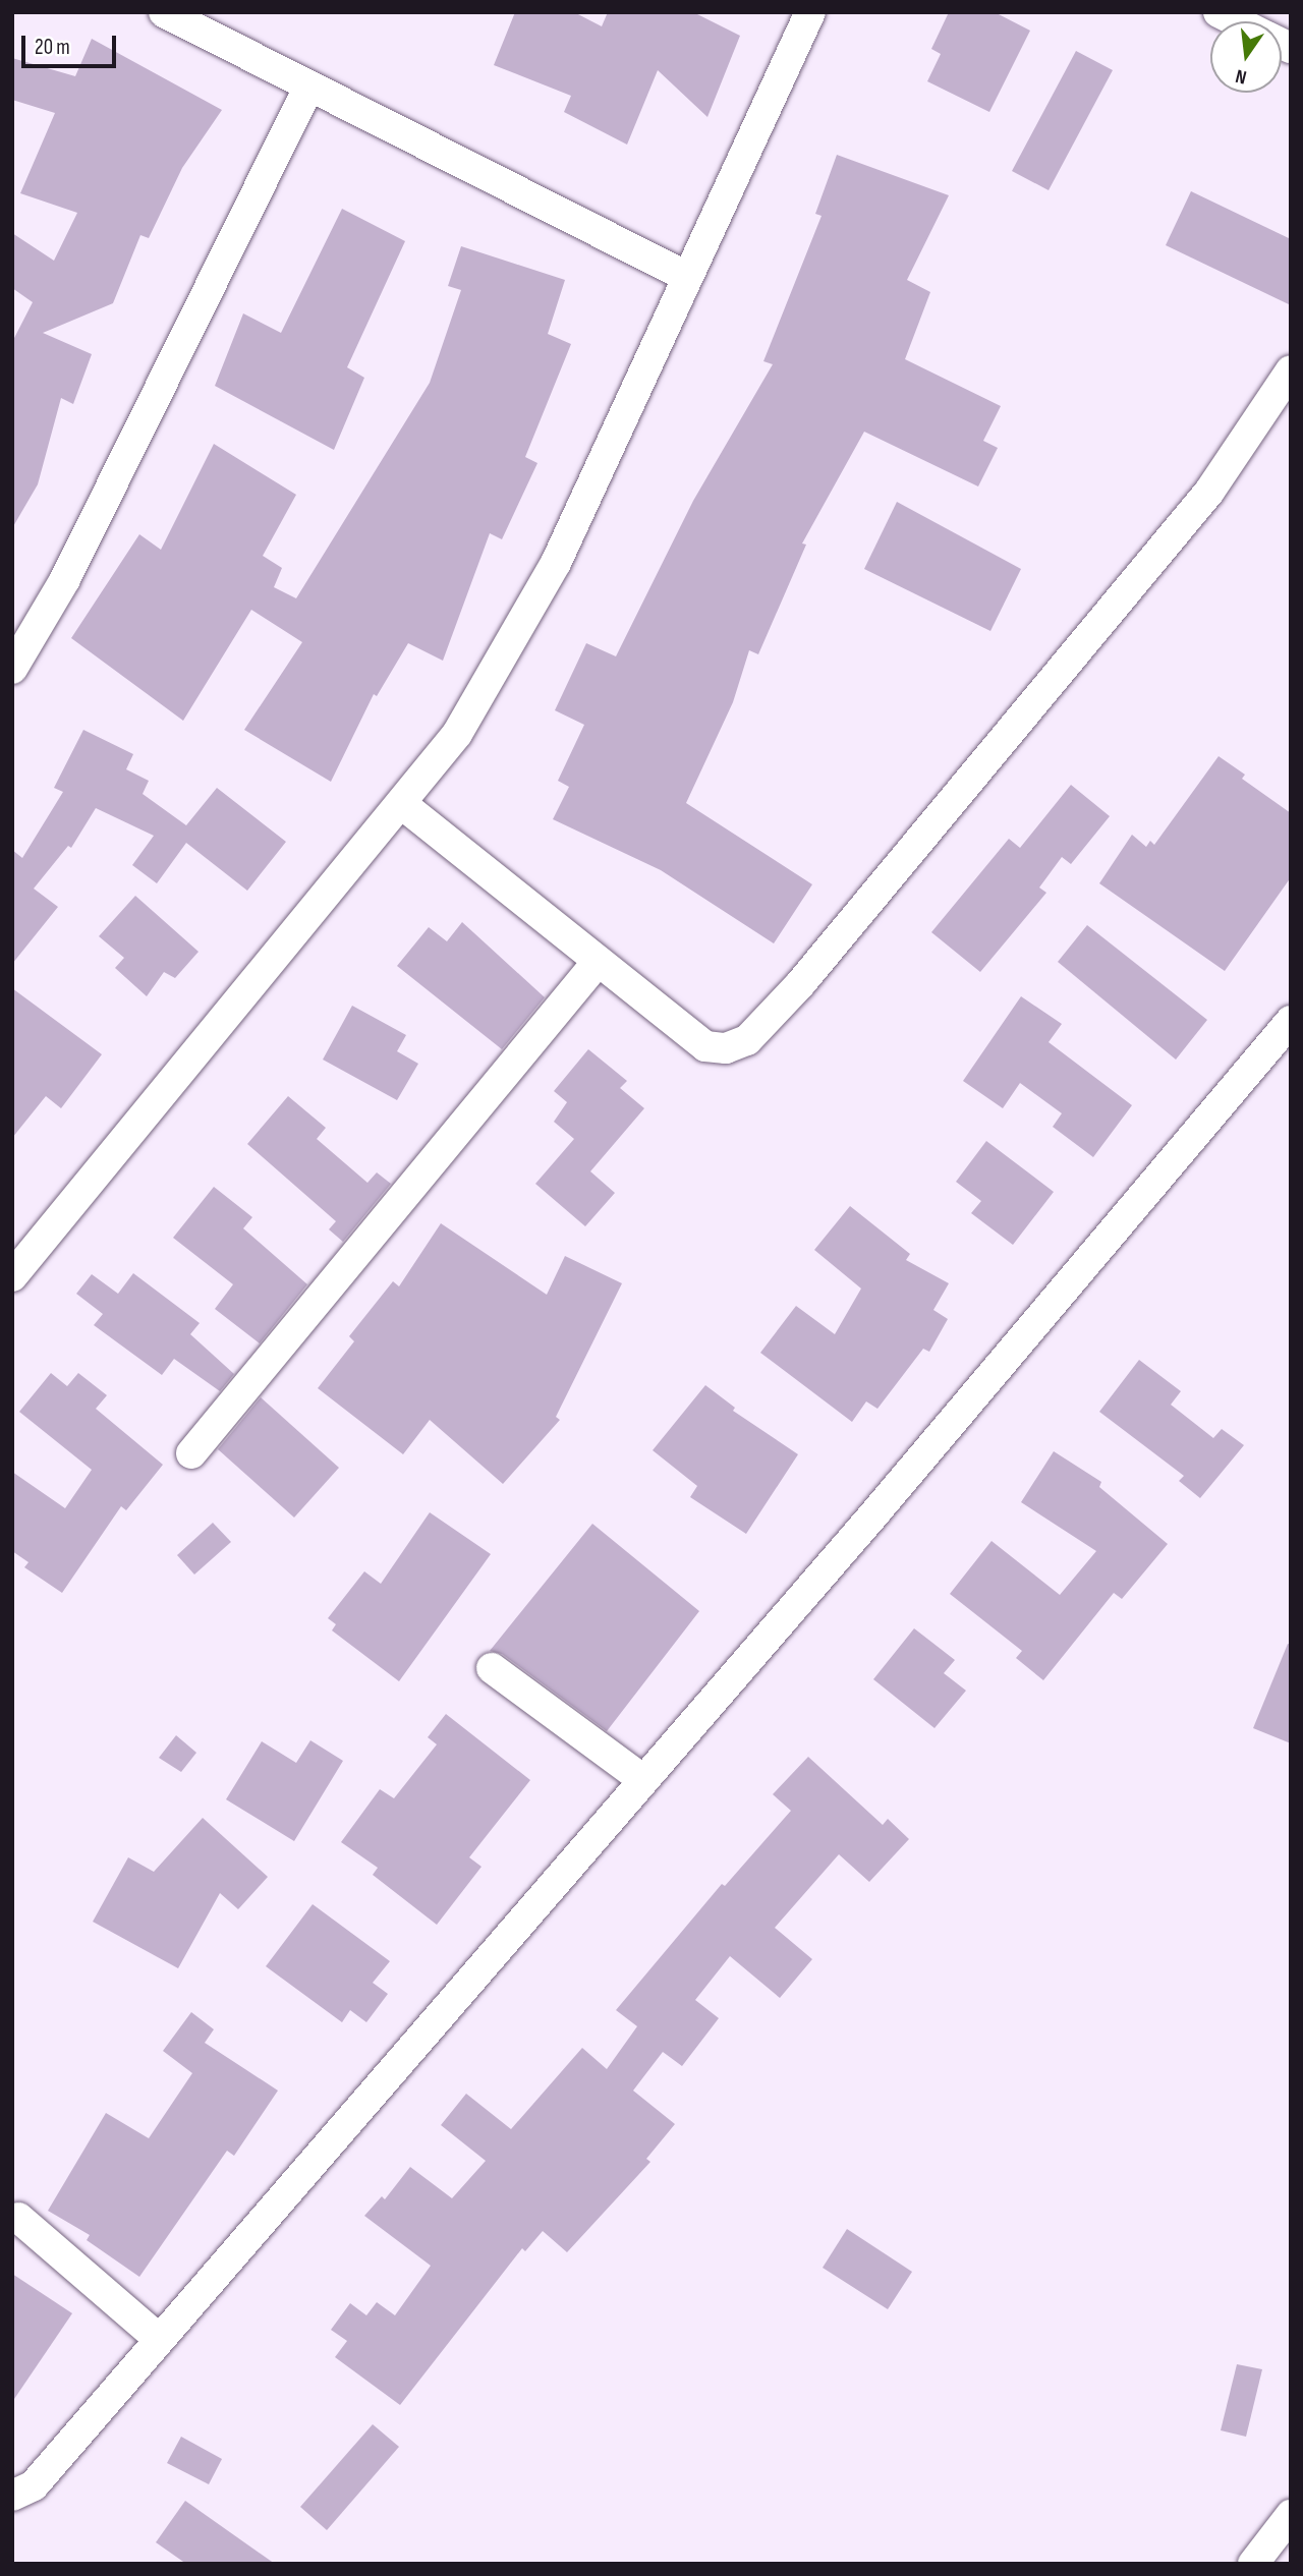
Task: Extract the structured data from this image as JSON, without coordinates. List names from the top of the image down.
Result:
{
  "scale_bar": "20 m",
  "north": "bottom"
}
